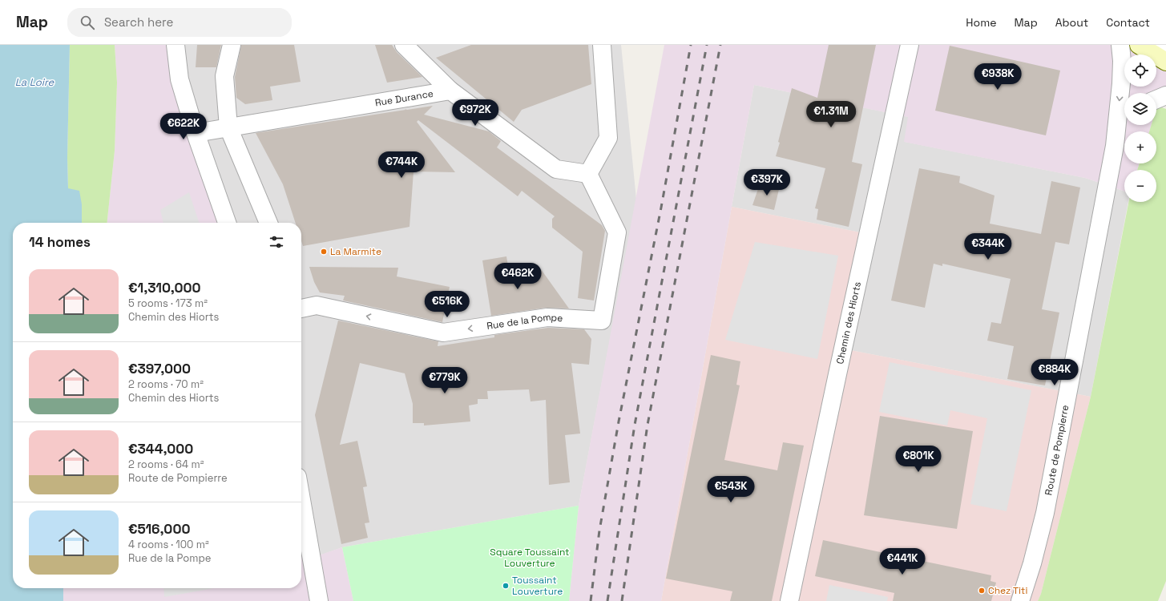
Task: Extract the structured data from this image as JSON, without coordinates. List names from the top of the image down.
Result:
{
  "streets": {
    "street": [
      "Rue Durance",
      "Rue de la Pompe",
      "Chemin des Hiorts",
      "Route de Pompierre"
    ]
  },
  "water": ["La Loire"],
  "parks": ["Square Toussaint Louverture"],
  "places": ["La Marmite", "Toussaint Louverture", "Chez Titi"],
  "page": {
    "header": "Map",
    "search": "Search here",
    "nav": [
      "Home",
      "Map",
      "About",
      "Contact"
    ],
    "map_buttons": ["+", "−"],
    "price": [
      "€938K",
      "€972K",
      "€1.31M",
      "€622K",
      "€744K",
      "€397K",
      "€344K",
      "€462K",
      "€516K",
      "€884K",
      "€779K",
      "€801K",
      "€543K",
      "€441K"
    ],
    "heading": "14 homes",
    "list": [
      {
        "name": "€1,310,000",
        "note": "5 rooms · 173 m² · Chemin des Hiorts"
      },
      {
        "name": "€397,000",
        "note": "2 rooms · 70 m² · Chemin des Hiorts"
      },
      {
        "name": "€344,000",
        "note": "2 rooms · 64 m² · Route de Pompierre"
      },
      {
        "name": "€516,000",
        "note": "4 rooms · 100 m² · Rue de la Pompe"
      }
    ]
  }
}
